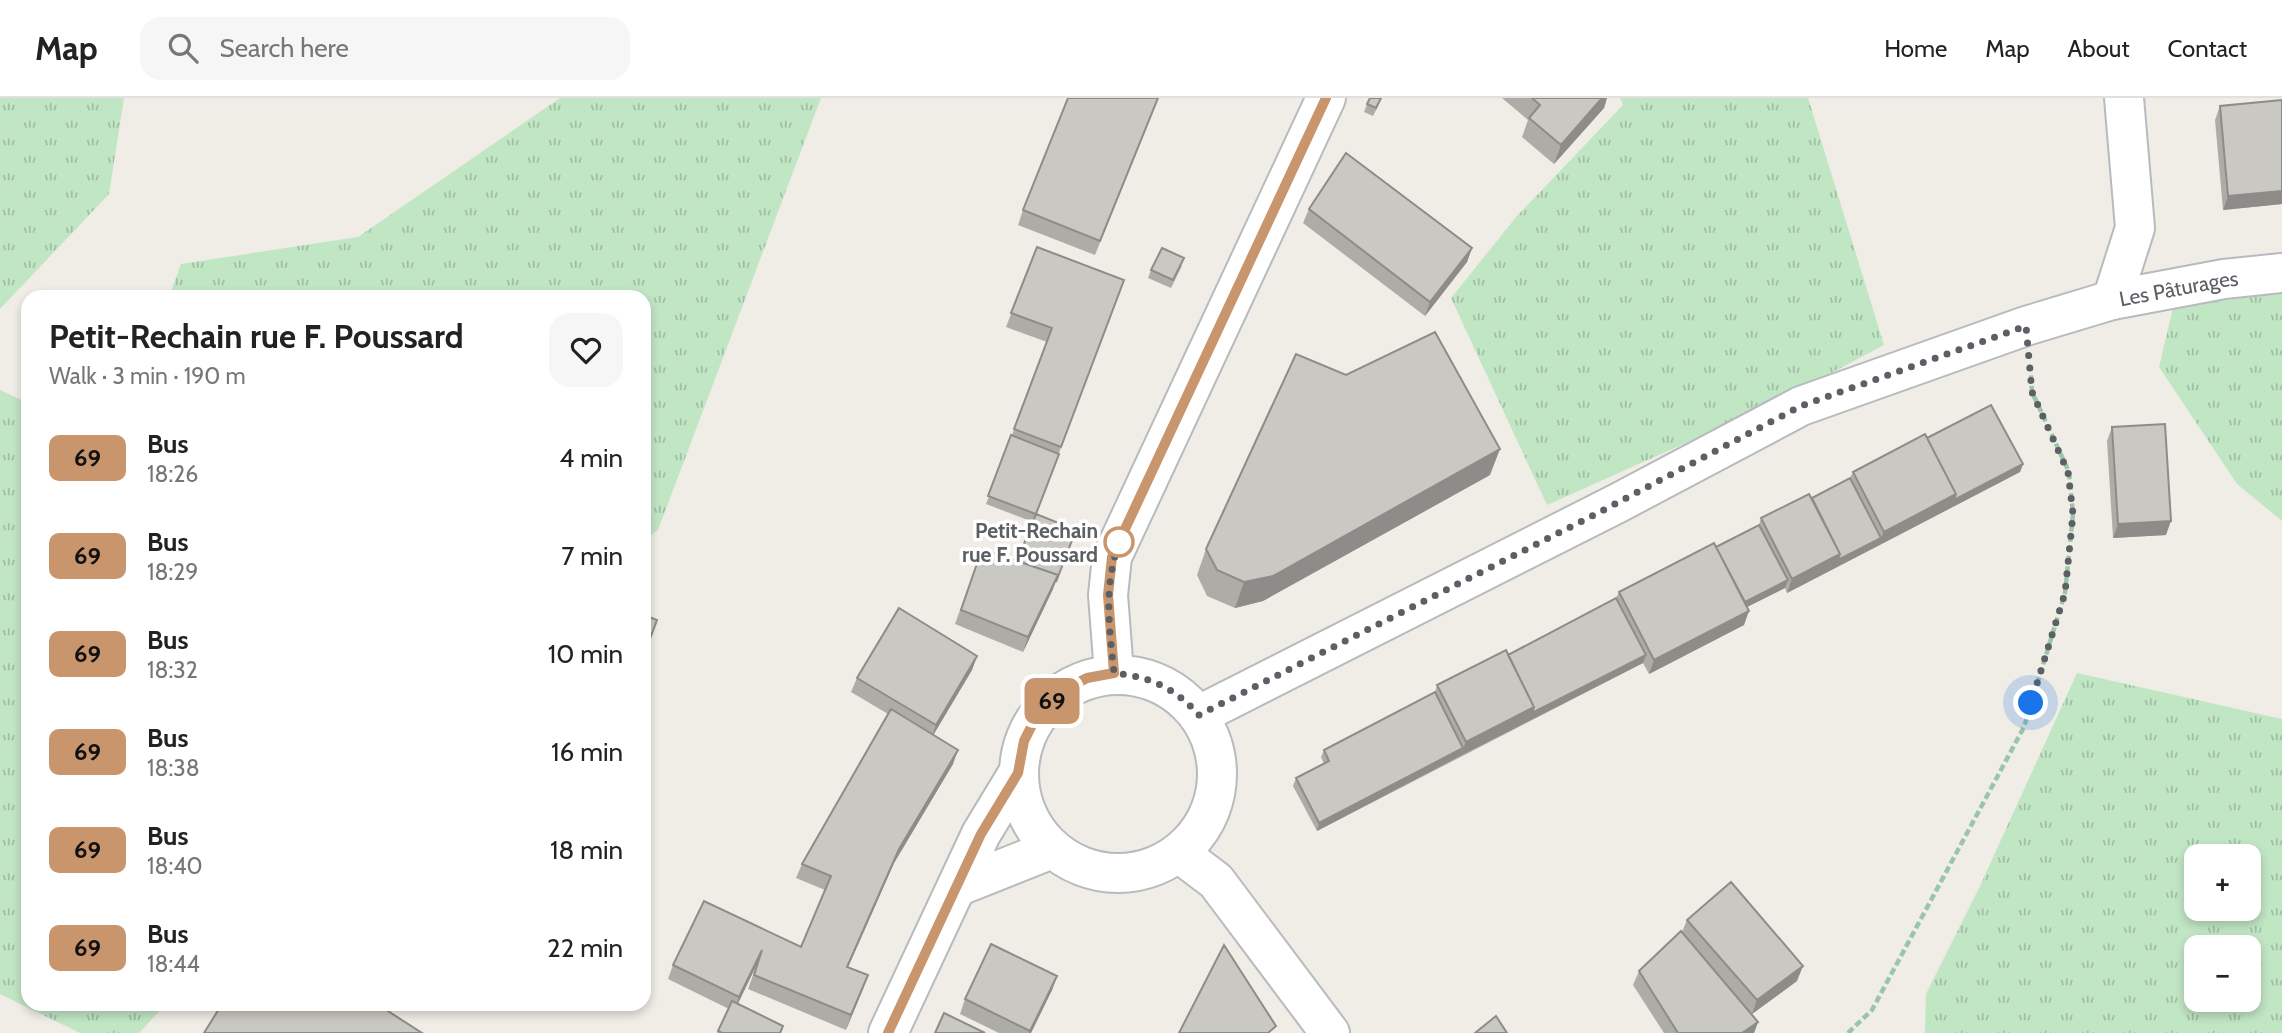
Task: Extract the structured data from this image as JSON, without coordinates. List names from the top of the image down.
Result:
{
  "streets": {
    "street": ["Les Pâturages"]
  },
  "places": ["Petit-Rechain rue F. Poussard"],
  "lines": ["bus line 69"],
  "page": {
    "header": "Map",
    "search": "Search here",
    "nav": [
      "Home",
      "Map",
      "About",
      "Contact"
    ],
    "on_map": "69",
    "heading": ["Petit-Rechain rue F. Poussard", "Walk · 3 min · 190 m"],
    "list": [
      {
        "mark": "69",
        "name": "Bus",
        "note": "18:26",
        "value": "4 min"
      },
      {
        "mark": "69",
        "name": "Bus",
        "note": "18:29",
        "value": "7 min"
      },
      {
        "mark": "69",
        "name": "Bus",
        "note": "18:32",
        "value": "10 min"
      },
      {
        "mark": "69",
        "name": "Bus",
        "note": "18:38",
        "value": "16 min"
      },
      {
        "mark": "69",
        "name": "Bus",
        "note": "18:40",
        "value": "18 min"
      },
      {
        "mark": "69",
        "name": "Bus",
        "note": "18:44",
        "value": "22 min"
      }
    ],
    "map_buttons": ["+", "−"]
  }
}
